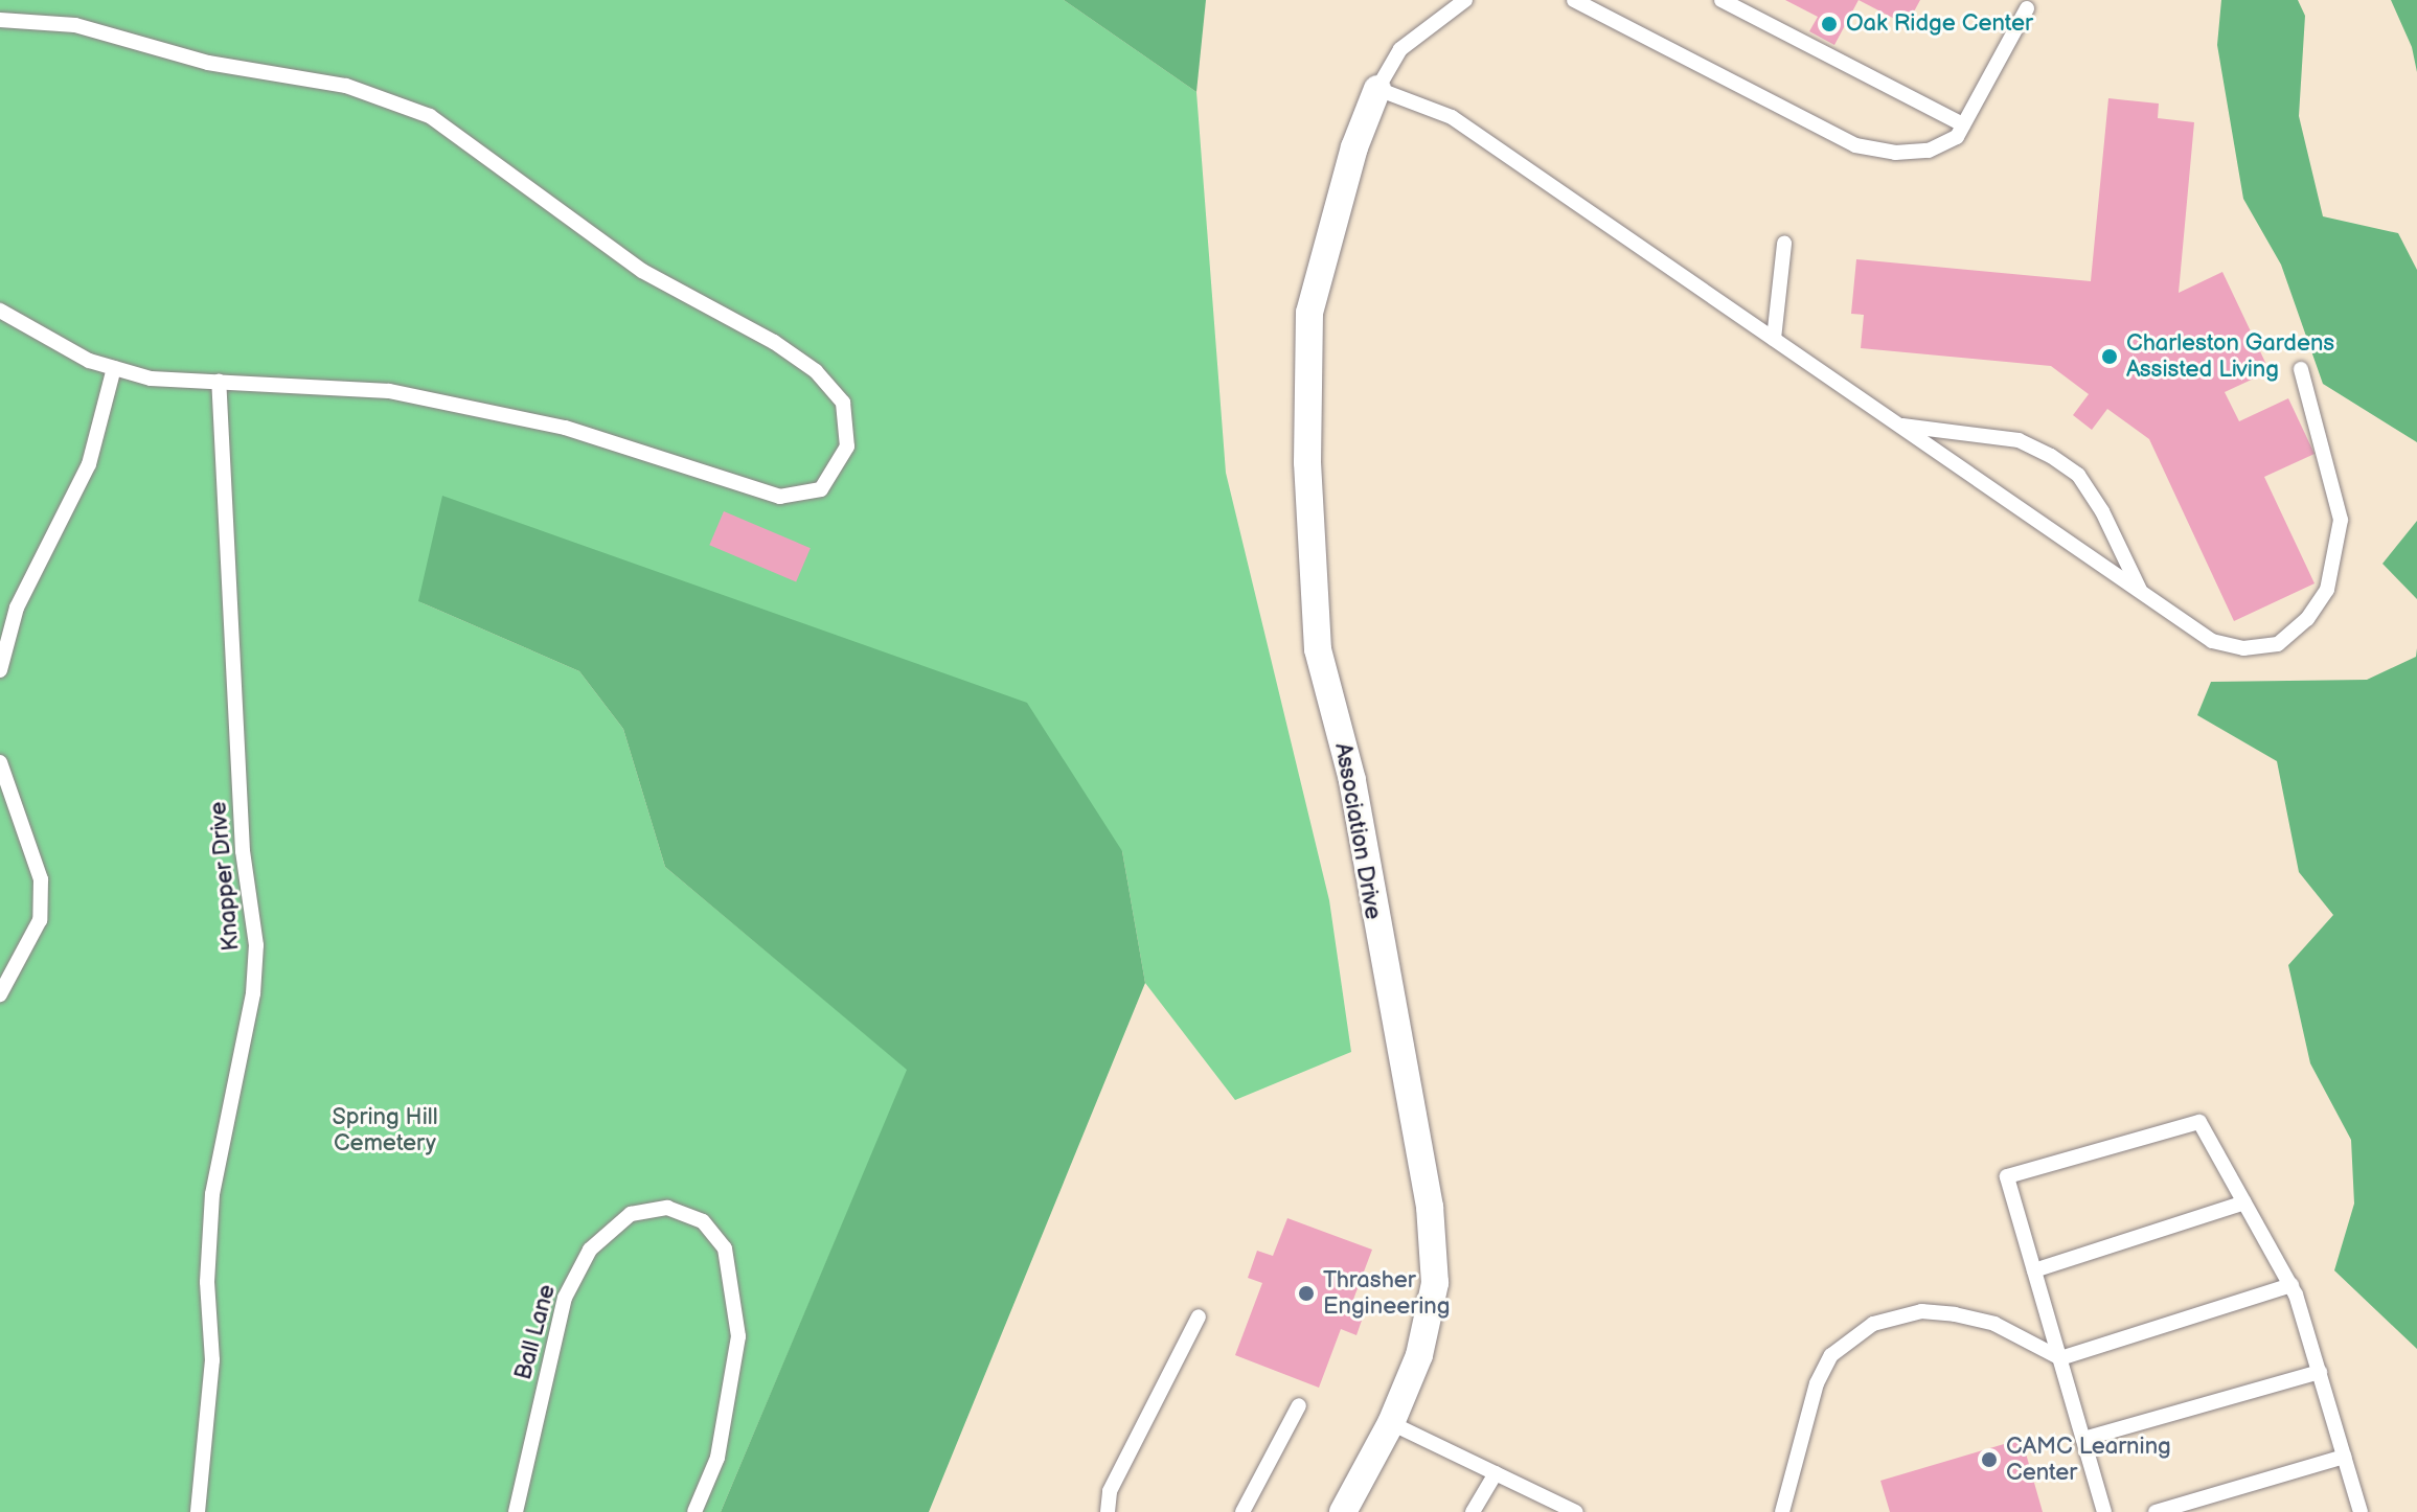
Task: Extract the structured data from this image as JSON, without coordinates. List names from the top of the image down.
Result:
{
  "streets": {
    "street": ["Association Drive"],
    "lane": ["Knapper Drive", "Ball Lane"]
  },
  "parks": ["Spring Hill Cemetery"],
  "places": [
    "Oak Ridge Center",
    "Charleston Gardens Assisted Living",
    "Thrasher Engineering",
    "CAMC Learning Center"
  ]
}
